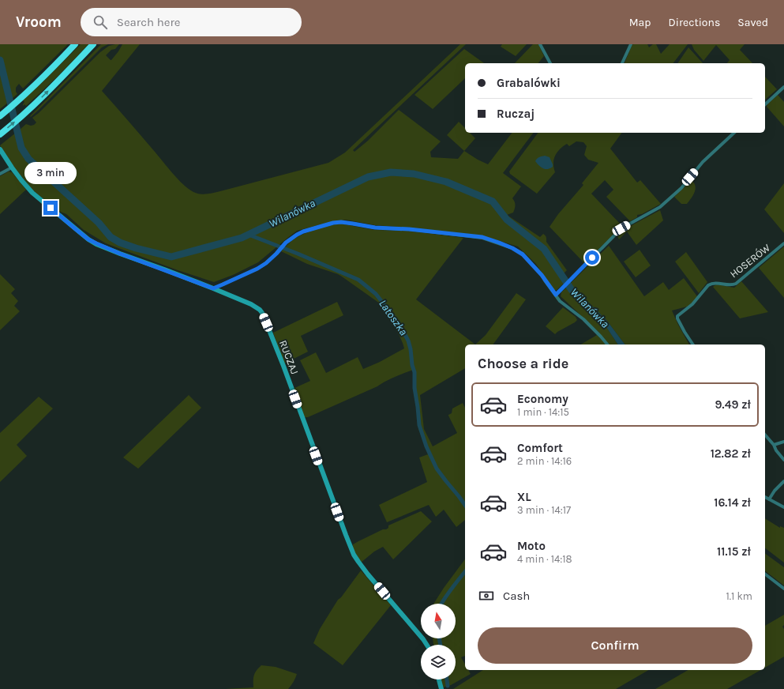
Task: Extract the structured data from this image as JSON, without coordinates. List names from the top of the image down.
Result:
{
  "streets": {
    "street": ["HOSERÓW", "RUCZAJ"]
  },
  "water": ["Wilanówka", "Latoszka"],
  "north": "top",
  "page": {
    "header": "Vroom",
    "search": "Search here",
    "nav": ["Map", "Directions", "Saved"],
    "banner": ["Grabalówki", "Ruczaj"],
    "bubble": "3 min",
    "heading": "Choose a ride",
    "list": [
      {
        "name": "Economy",
        "note": "1 min · 14:15",
        "value": "9.49 zł"
      },
      {
        "name": "Comfort",
        "note": "2 min · 14:16",
        "value": "12.82 zł"
      },
      {
        "name": "XL",
        "note": "3 min · 14:17",
        "value": "16.14 zł"
      },
      {
        "name": "Moto",
        "note": "4 min · 14:18",
        "value": "11.15 zł"
      }
    ],
    "pay": ["Cash", "1.1 km"],
    "buttons": "Confirm"
  }
}
